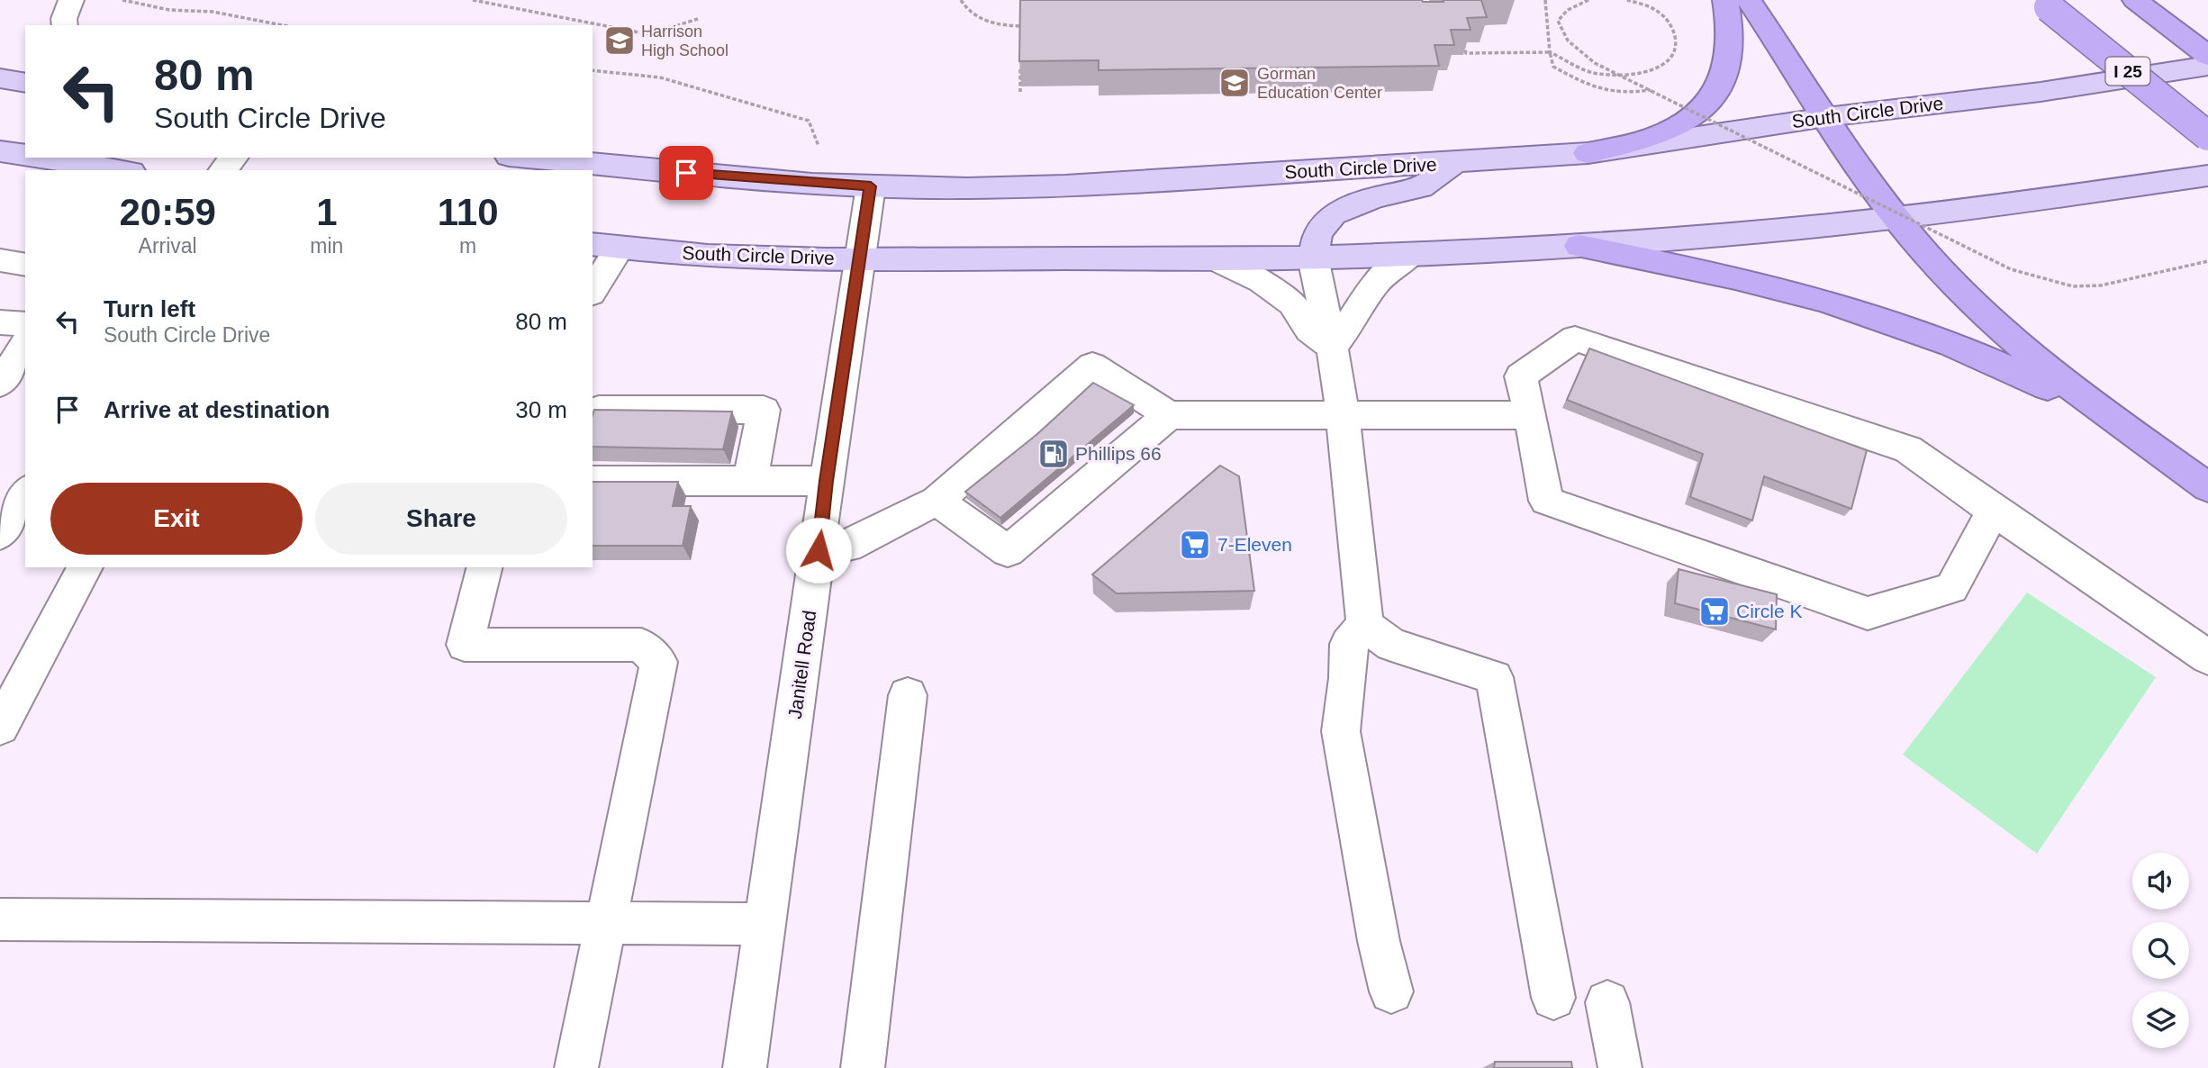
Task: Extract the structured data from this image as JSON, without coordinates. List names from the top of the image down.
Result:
{
  "streets": {
    "highway": ["I 25"],
    "main road": ["South Circle Drive"],
    "street": ["Janitell Road"]
  },
  "crossings": [
    ["South Circle Drive", "Janitell Road"]
  ],
  "places": {
    "school or university": ["Harrison High School", "Gorman Education Center"],
    "fuel station": ["Phillips 66"],
    "supermarket": ["7-Eleven", "Circle K"]
  },
  "page": {
    "turn": ["80 m", "South Circle Drive"],
    "eta": [
      "20:59",
      "Arrival",
      "1",
      "min",
      "110",
      "m"
    ],
    "list": [
      {
        "name": "Turn left",
        "note": "South Circle Drive",
        "value": "80 m"
      },
      {
        "name": "Arrive at destination",
        "value": "30 m"
      }
    ],
    "buttons": ["Exit", "Share"]
  }
}
